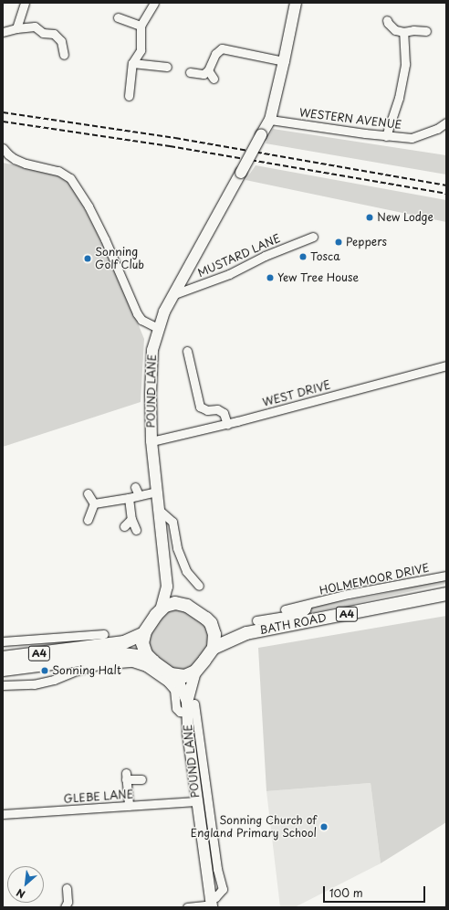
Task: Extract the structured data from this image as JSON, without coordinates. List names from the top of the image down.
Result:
{
  "streets": {
    "main road": ["A4", "BATH ROAD"],
    "street": [
      "WESTERN AVENUE",
      "MUSTARD LANE",
      "POUND LANE",
      "WEST DRIVE",
      "HOLMEMOOR DRIVE",
      "GLEBE LANE"
    ]
  },
  "crossings": [
    ["WESTERN AVENUE", "POUND LANE"],
    ["MUSTARD LANE", "POUND LANE"],
    ["POUND LANE", "WEST DRIVE"],
    ["POUND LANE", "A4"],
    ["POUND LANE", "BATH ROAD"],
    ["POUND LANE", "GLEBE LANE"],
    ["A4", "BATH ROAD"]
  ],
  "places": [
    "New Lodge",
    "Peppers",
    "Tosca",
    "Sonning Golf Club",
    "Yew Tree House",
    "Sonning Halt",
    "Sonning Church of England Primary School"
  ],
  "scale_bar": "100 m",
  "north": "bottom left"
}
